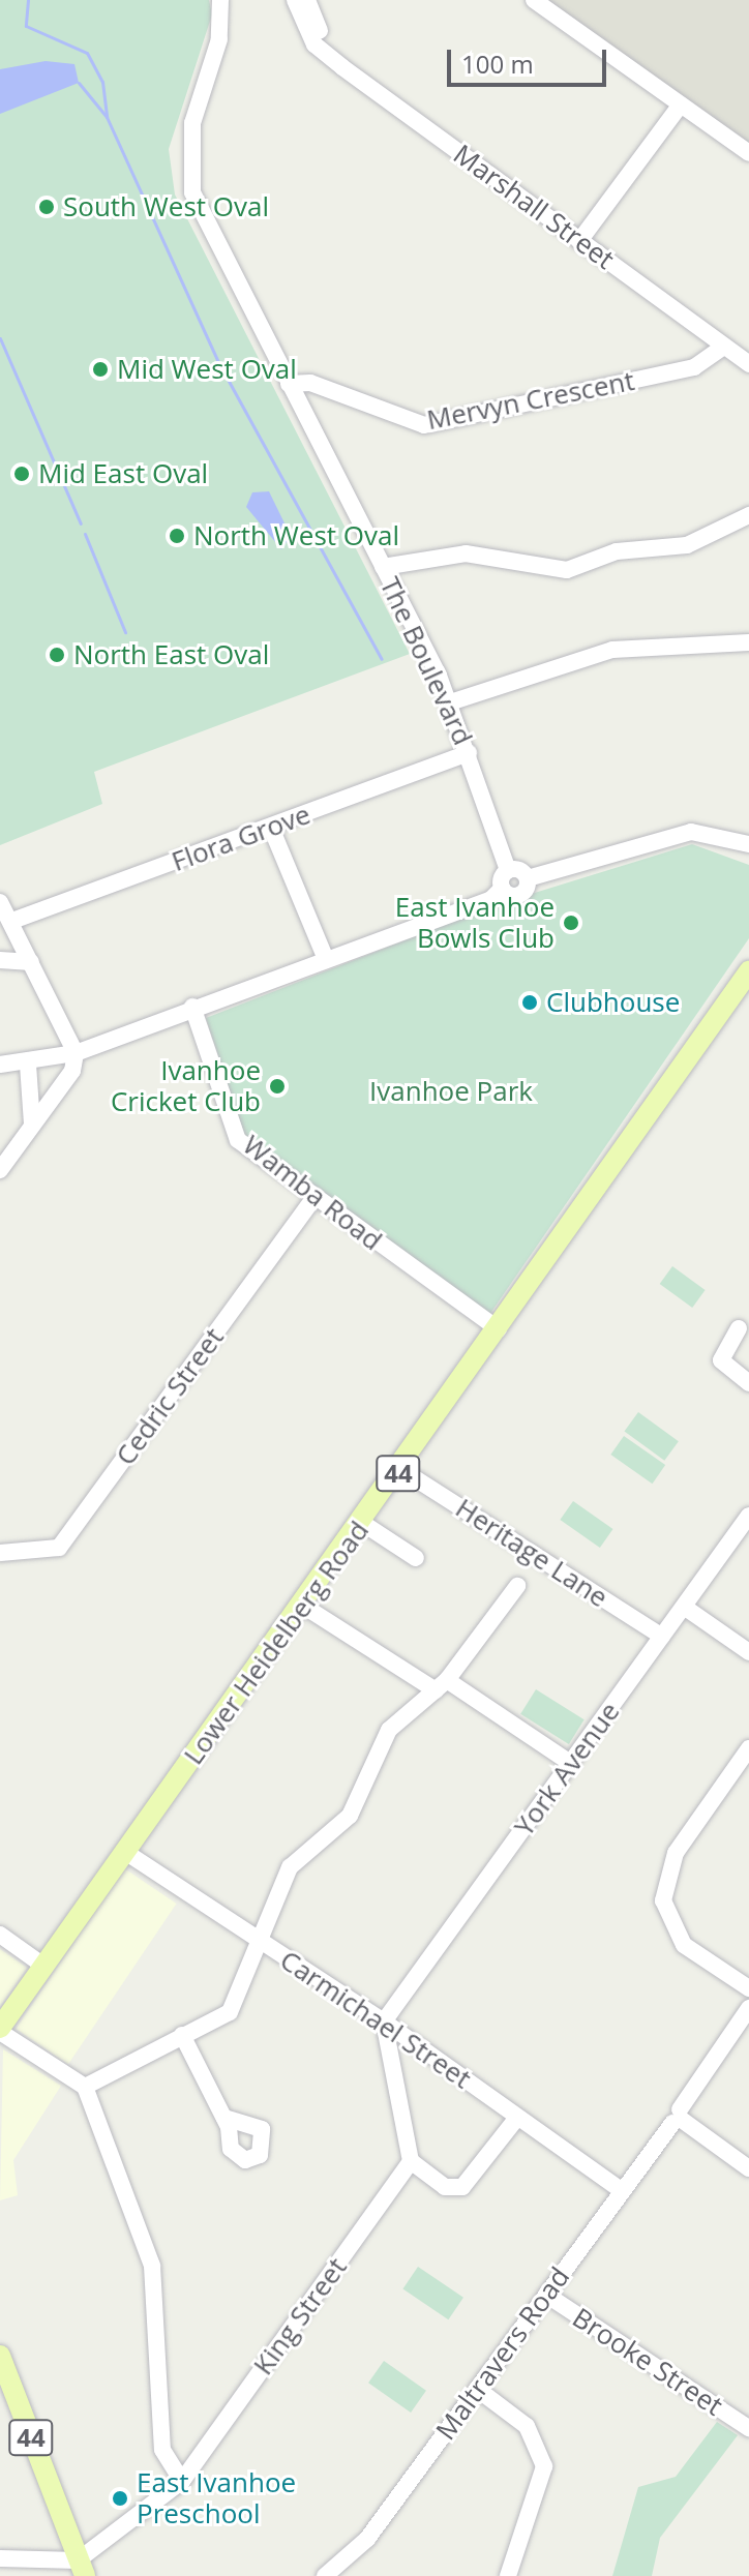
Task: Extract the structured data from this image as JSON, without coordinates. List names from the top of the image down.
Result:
{
  "streets": {
    "main road": ["44", "Lower Heidelberg Road"],
    "street": [
      "Marshall Street",
      "Mervyn Crescent",
      "The Boulevard",
      "Flora Grove",
      "Wamba Road",
      "Cedric Street",
      "Heritage Lane",
      "York Avenue",
      "Carmichael Street",
      "King Street",
      "Maltravers Road",
      "Brooke Street"
    ]
  },
  "crossings": [
    ["Marshall Street", "Mervyn Crescent"],
    ["Mervyn Crescent", "The Boulevard"],
    ["The Boulevard", "Flora Grove"],
    ["Wamba Road", "Cedric Street"],
    ["Wamba Road", "Lower Heidelberg Road"],
    ["44", "King Street"],
    ["Heritage Lane", "Lower Heidelberg Road"],
    ["Heritage Lane", "York Avenue"],
    ["Lower Heidelberg Road", "Carmichael Street"],
    ["York Avenue", "Carmichael Street"],
    ["Carmichael Street", "Maltravers Road"],
    ["Maltravers Road", "Brooke Street"]
  ],
  "parks": ["Ivanhoe Park"],
  "places": [
    "South West Oval",
    "Mid West Oval",
    "Mid East Oval",
    "North West Oval",
    "North East Oval",
    "East Ivanhoe Bowls Club",
    "Clubhouse",
    "Ivanhoe Cricket Club",
    "East Ivanhoe Preschool"
  ],
  "scale_bar": "100 m"
}
